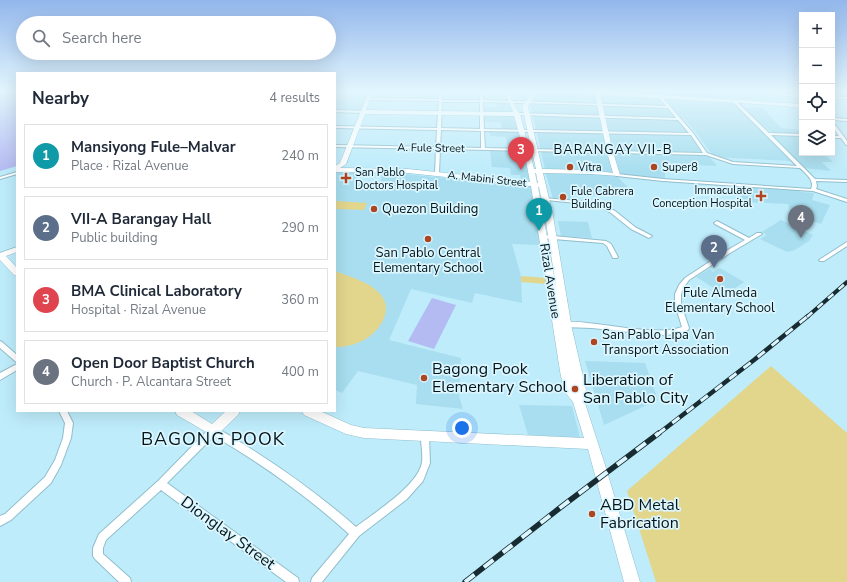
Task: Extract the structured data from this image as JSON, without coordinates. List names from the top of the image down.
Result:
{
  "streets": {
    "street": [
      "A. Fule Street",
      "A. Mabini Street",
      "Rizal Avenue",
      "Dionglay Street"
    ]
  },
  "crossings": [
    ["A. Fule Street", "Rizal Avenue"],
    ["A. Mabini Street", "Rizal Avenue"]
  ],
  "districts": ["BARANGAY VII-B", "BAGONG POOK"],
  "places": {
    "other": [
      "Vitra",
      "Super8",
      "Fule Cabrera Building",
      "Quezon Building",
      "San Pablo Central Elementary School",
      "Fule Almeda Elementary School",
      "San Pablo Lipa Van Transport Association",
      "Bagong Pook Elementary School",
      "Liberation of San Pablo City",
      "ABD Metal Fabrication"
    ],
    "health": ["San Pablo Doctors Hospital", "Immaculate Conception Hospital"]
  },
  "page": {
    "map_buttons": ["+", "−"],
    "search": "Search here",
    "heading": ["Nearby", "4 results"],
    "list": [
      {
        "mark": "1",
        "name": "Mansiyong Fule–Malvar",
        "note": "Place · Rizal Avenue",
        "value": "240 m"
      },
      {
        "mark": "2",
        "name": "VII-A Barangay Hall",
        "note": "Public building",
        "value": "290 m"
      },
      {
        "mark": "3",
        "name": "BMA Clinical Laboratory",
        "note": "Hospital · Rizal Avenue",
        "value": "360 m"
      },
      {
        "mark": "4",
        "name": "Open Door Baptist Church",
        "note": "Church · P. Alcantara Street",
        "value": "400 m"
      }
    ],
    "pins": [
      "3",
      "1",
      "4",
      "2"
    ]
  }
}
